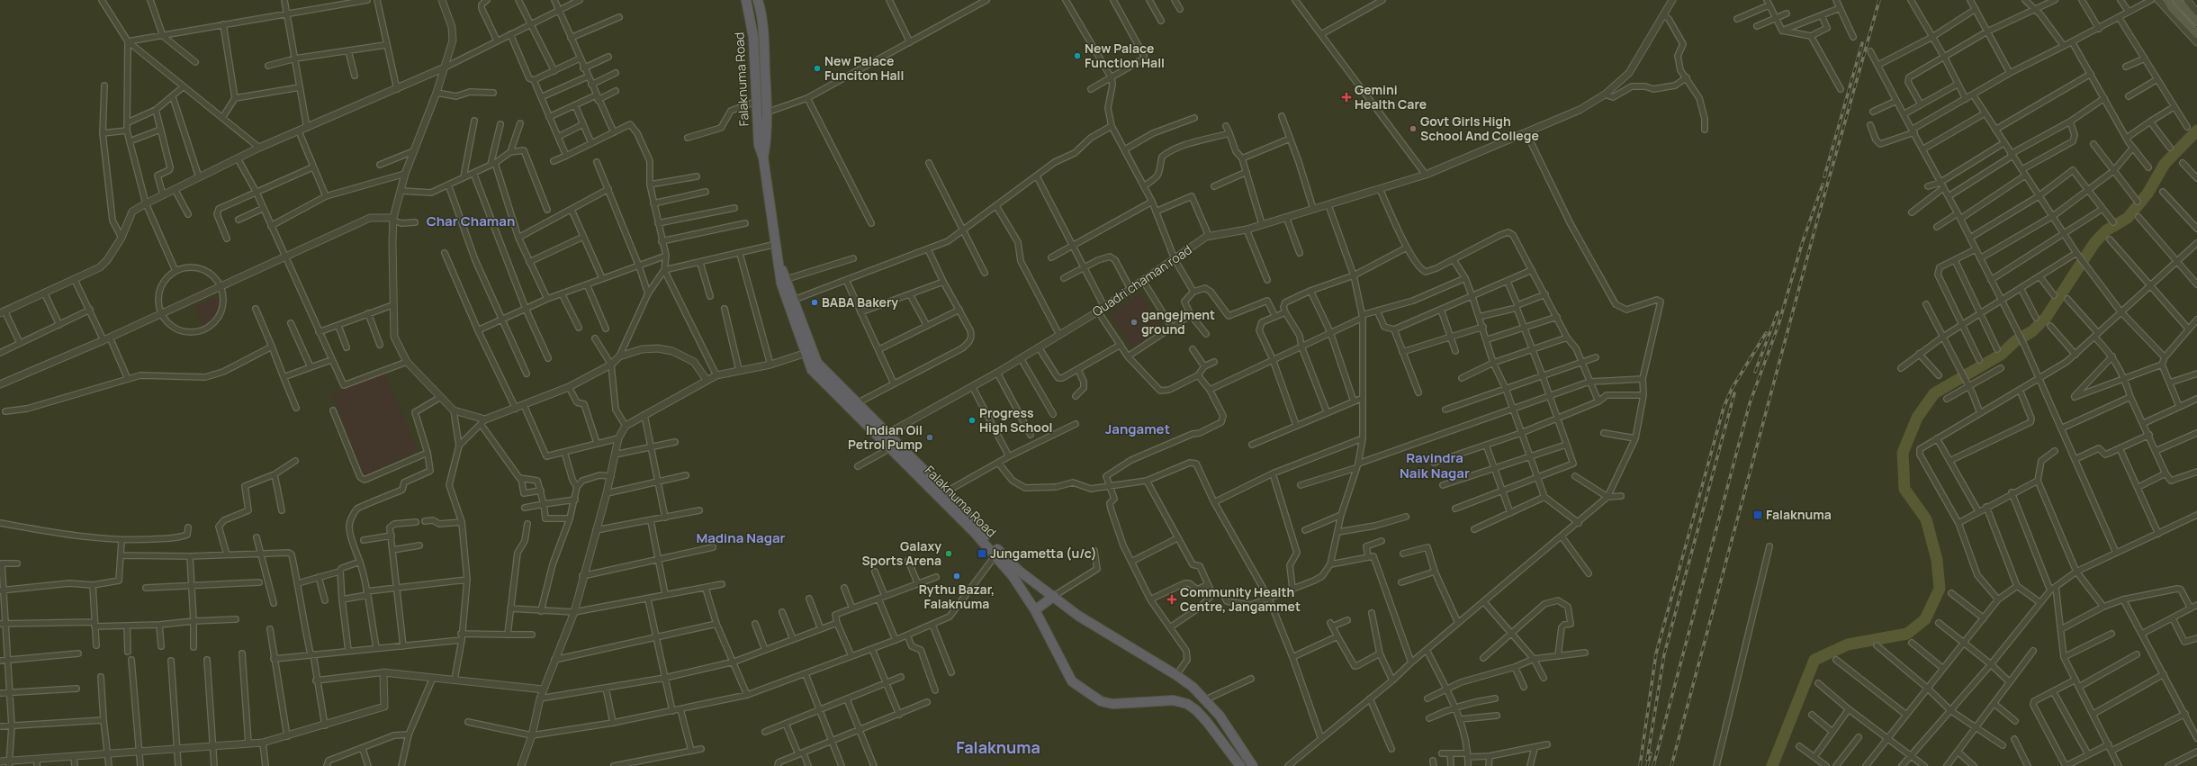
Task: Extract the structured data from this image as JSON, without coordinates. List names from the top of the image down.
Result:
{
  "streets": {
    "highway": ["Falaknuma Road"],
    "street": ["Quadri chaman road"]
  },
  "crossings": [
    ["Falaknuma Road", "Quadri chaman road"]
  ],
  "districts": [
    "Char Chaman",
    "Jangamet",
    "Ravindra Naik Nagar",
    "Madina Nagar",
    "Falaknuma"
  ],
  "places": {
    "other": [
      "New Palace Function Hall",
      "New Palace Funciton Hall",
      "Govt Girls High School And College",
      "BABA Bakery",
      "gangejment ground",
      "Progress High School",
      "Indian Oil Petrol Pump",
      "Galaxy Sports Arena",
      "Rythu Bazar, Falaknuma"
    ],
    "health": ["Gemini Health Care", "Community Health Centre, Jangammet"],
    "transit": ["Falaknuma", "Jungametta (u/c)"]
  }
}
